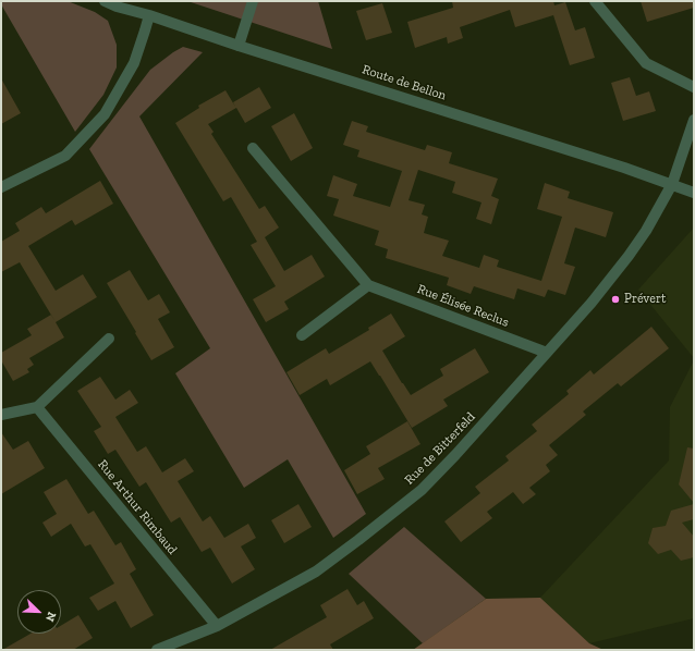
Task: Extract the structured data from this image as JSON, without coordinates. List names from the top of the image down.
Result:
{
  "streets": {
    "street": [
      "Route de Bellon",
      "Rue Élisée Reclus",
      "Rue de Bitterfeld",
      "Rue Arthur Rimbaud"
    ]
  },
  "crossings": [
    ["Route de Bellon", "Rue de Bitterfeld"],
    ["Rue Élisée Reclus", "Rue de Bitterfeld"],
    ["Rue de Bitterfeld", "Rue Arthur Rimbaud"]
  ],
  "places": ["Prévert"],
  "north": "bottom right"
}
